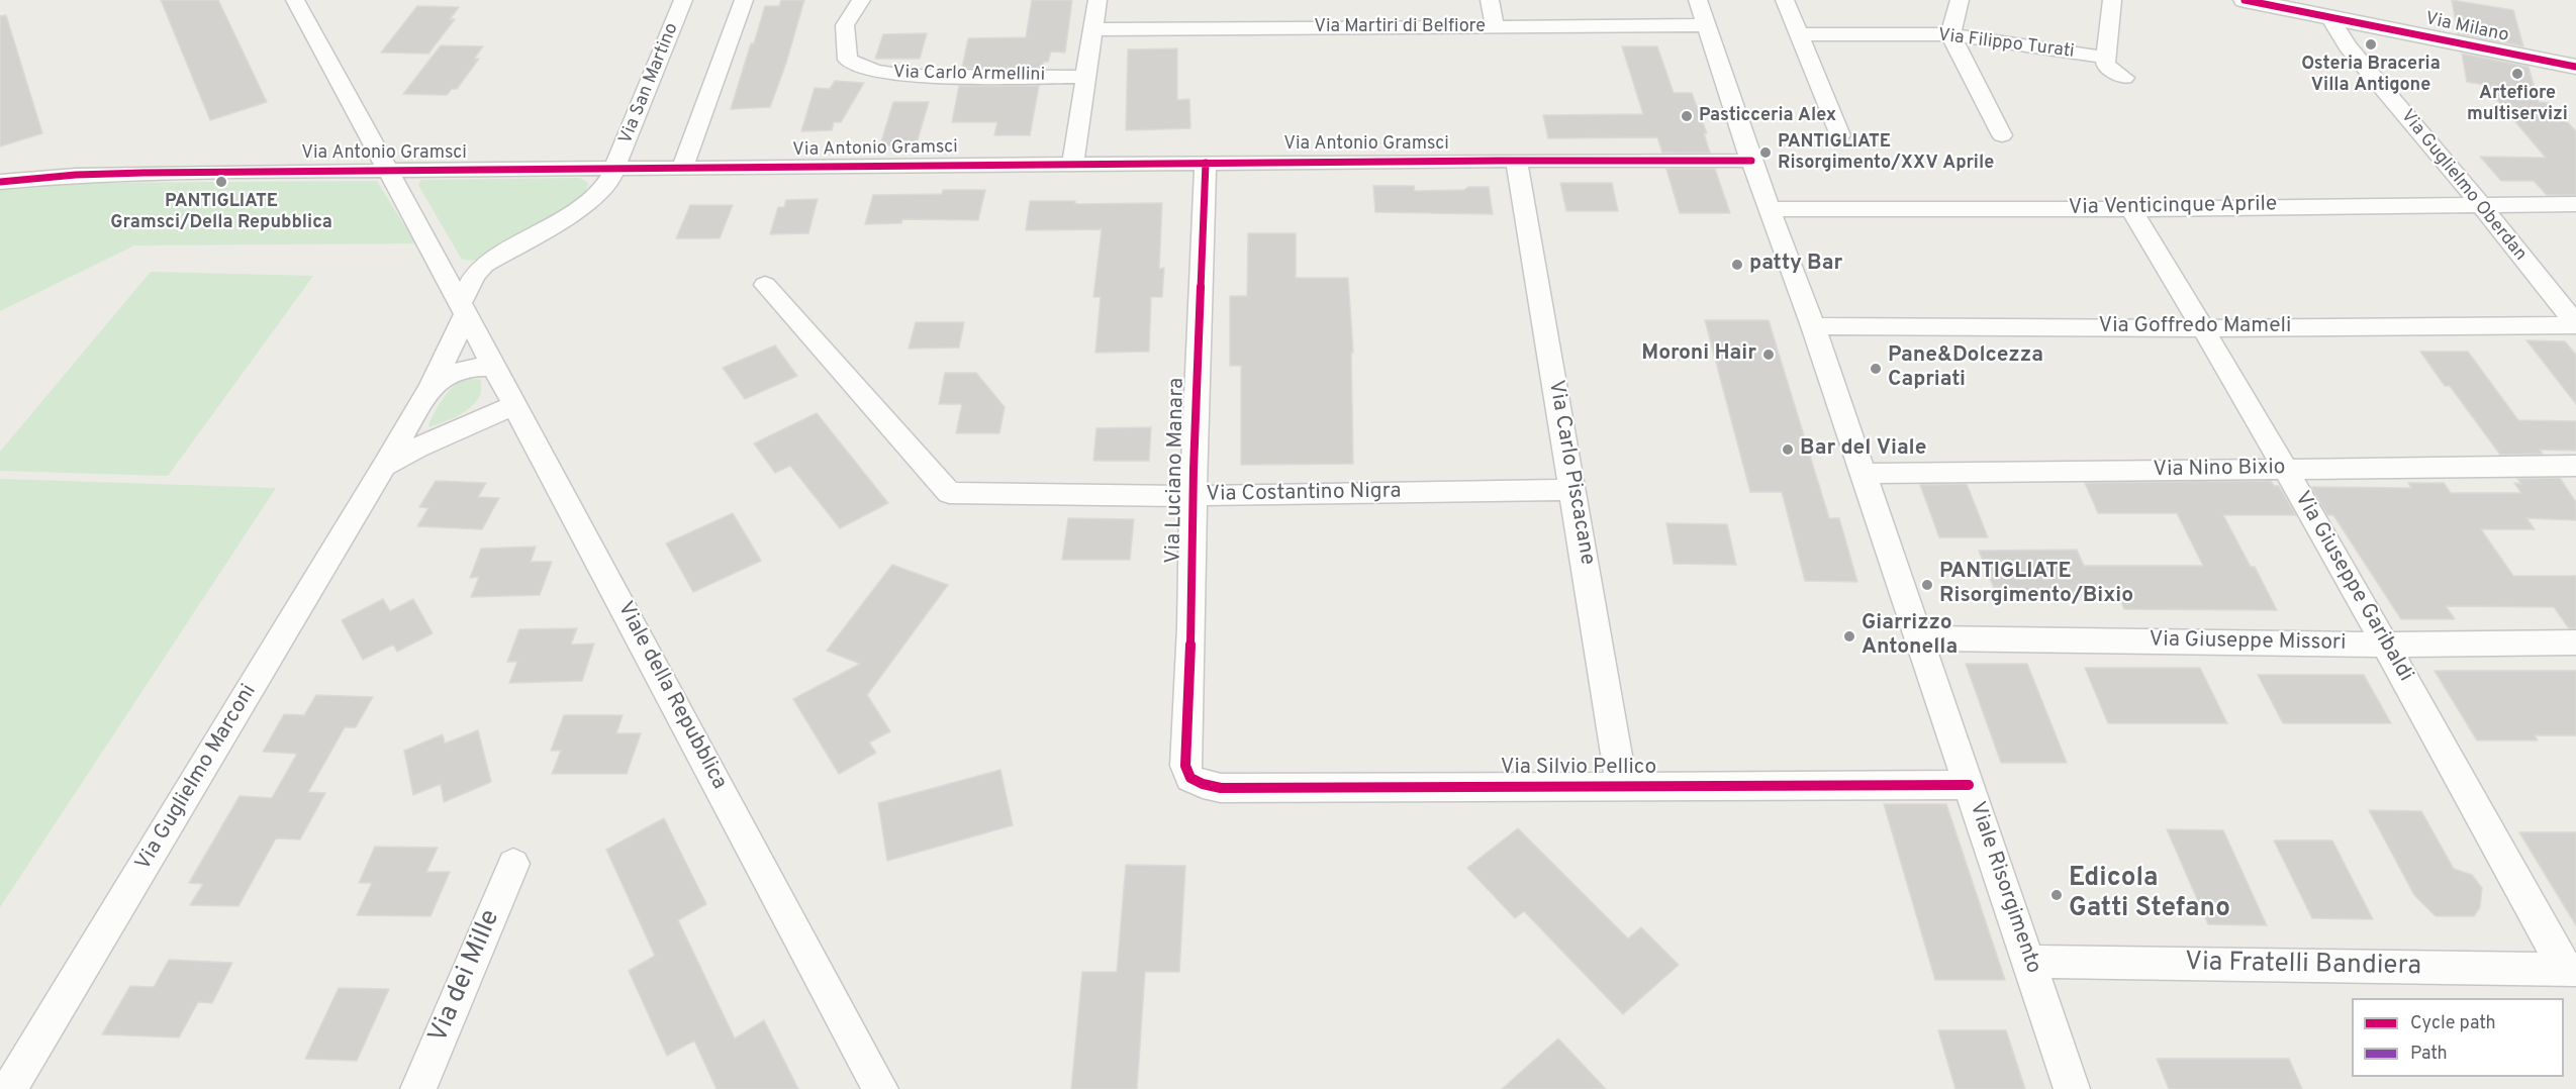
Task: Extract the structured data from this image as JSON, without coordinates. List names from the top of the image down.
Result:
{
  "streets": {
    "street": [
      "Via Martiri di Belfiore",
      "Via Milano",
      "Via Filippo Turati",
      "Via Carlo Armellini",
      "Via San Martino",
      "Via Antonio Gramsci",
      "Via Guglielmo Oberdan",
      "Via Venticinque Aprile",
      "Via Goffredo Mameli",
      "Via Nino Bixio",
      "Via Luciano Manara",
      "Via Carlo Piscacane",
      "Via Costantino Nigra",
      "Via Giuseppe Garibaldi",
      "Via Giuseppe Missori",
      "Viale della Repubblica",
      "Via Silvio Pellico",
      "Via Guglielmo Marconi",
      "Viale Risorgimento",
      "Via Fratelli Bandiera",
      "Via dei Mille"
    ]
  },
  "crossings": [
    ["Via Martiri di Belfiore", "Viale Risorgimento"],
    ["Via Milano", "Via Guglielmo Oberdan"],
    ["Via San Martino", "Via Antonio Gramsci"],
    ["Via Antonio Gramsci", "Via Luciano Manara"],
    ["Via Antonio Gramsci", "Via Carlo Piscacane"],
    ["Via Antonio Gramsci", "Viale della Repubblica"],
    ["Via Antonio Gramsci", "Viale Risorgimento"],
    ["Via Guglielmo Oberdan", "Via Venticinque Aprile"],
    ["Via Guglielmo Oberdan", "Via Goffredo Mameli"],
    ["Via Venticinque Aprile", "Via Giuseppe Garibaldi"],
    ["Via Venticinque Aprile", "Viale Risorgimento"],
    ["Via Goffredo Mameli", "Via Giuseppe Garibaldi"],
    ["Via Goffredo Mameli", "Viale Risorgimento"],
    ["Via Nino Bixio", "Via Giuseppe Garibaldi"],
    ["Via Nino Bixio", "Viale Risorgimento"],
    ["Via Luciano Manara", "Via Costantino Nigra"],
    ["Via Luciano Manara", "Via Silvio Pellico"],
    ["Via Carlo Piscacane", "Via Costantino Nigra"],
    ["Via Carlo Piscacane", "Via Silvio Pellico"],
    ["Via Giuseppe Garibaldi", "Via Giuseppe Missori"],
    ["Via Giuseppe Garibaldi", "Via Fratelli Bandiera"],
    ["Via Giuseppe Missori", "Viale Risorgimento"],
    ["Viale della Repubblica", "Via Guglielmo Marconi"],
    ["Via Silvio Pellico", "Viale Risorgimento"],
    ["Viale Risorgimento", "Via Fratelli Bandiera"]
  ],
  "places": [
    "Osteria Braceria Villa Antigone",
    "Artefiore multiservizi",
    "Pasticceria Alex",
    "PANTIGLIATE Risorgimento/XXV Aprile",
    "PANTIGLIATE Gramsci/Della Repubblica",
    "patty Bar",
    "Moroni Hair",
    "Pane&Dolcezza Capriati",
    "Bar del Viale",
    "PANTIGLIATE Risorgimento/Bixio",
    "Giarrizzo Antonella",
    "Edicola Gatti Stefano"
  ],
  "legend": ["Cycle path", "Path"]
}
